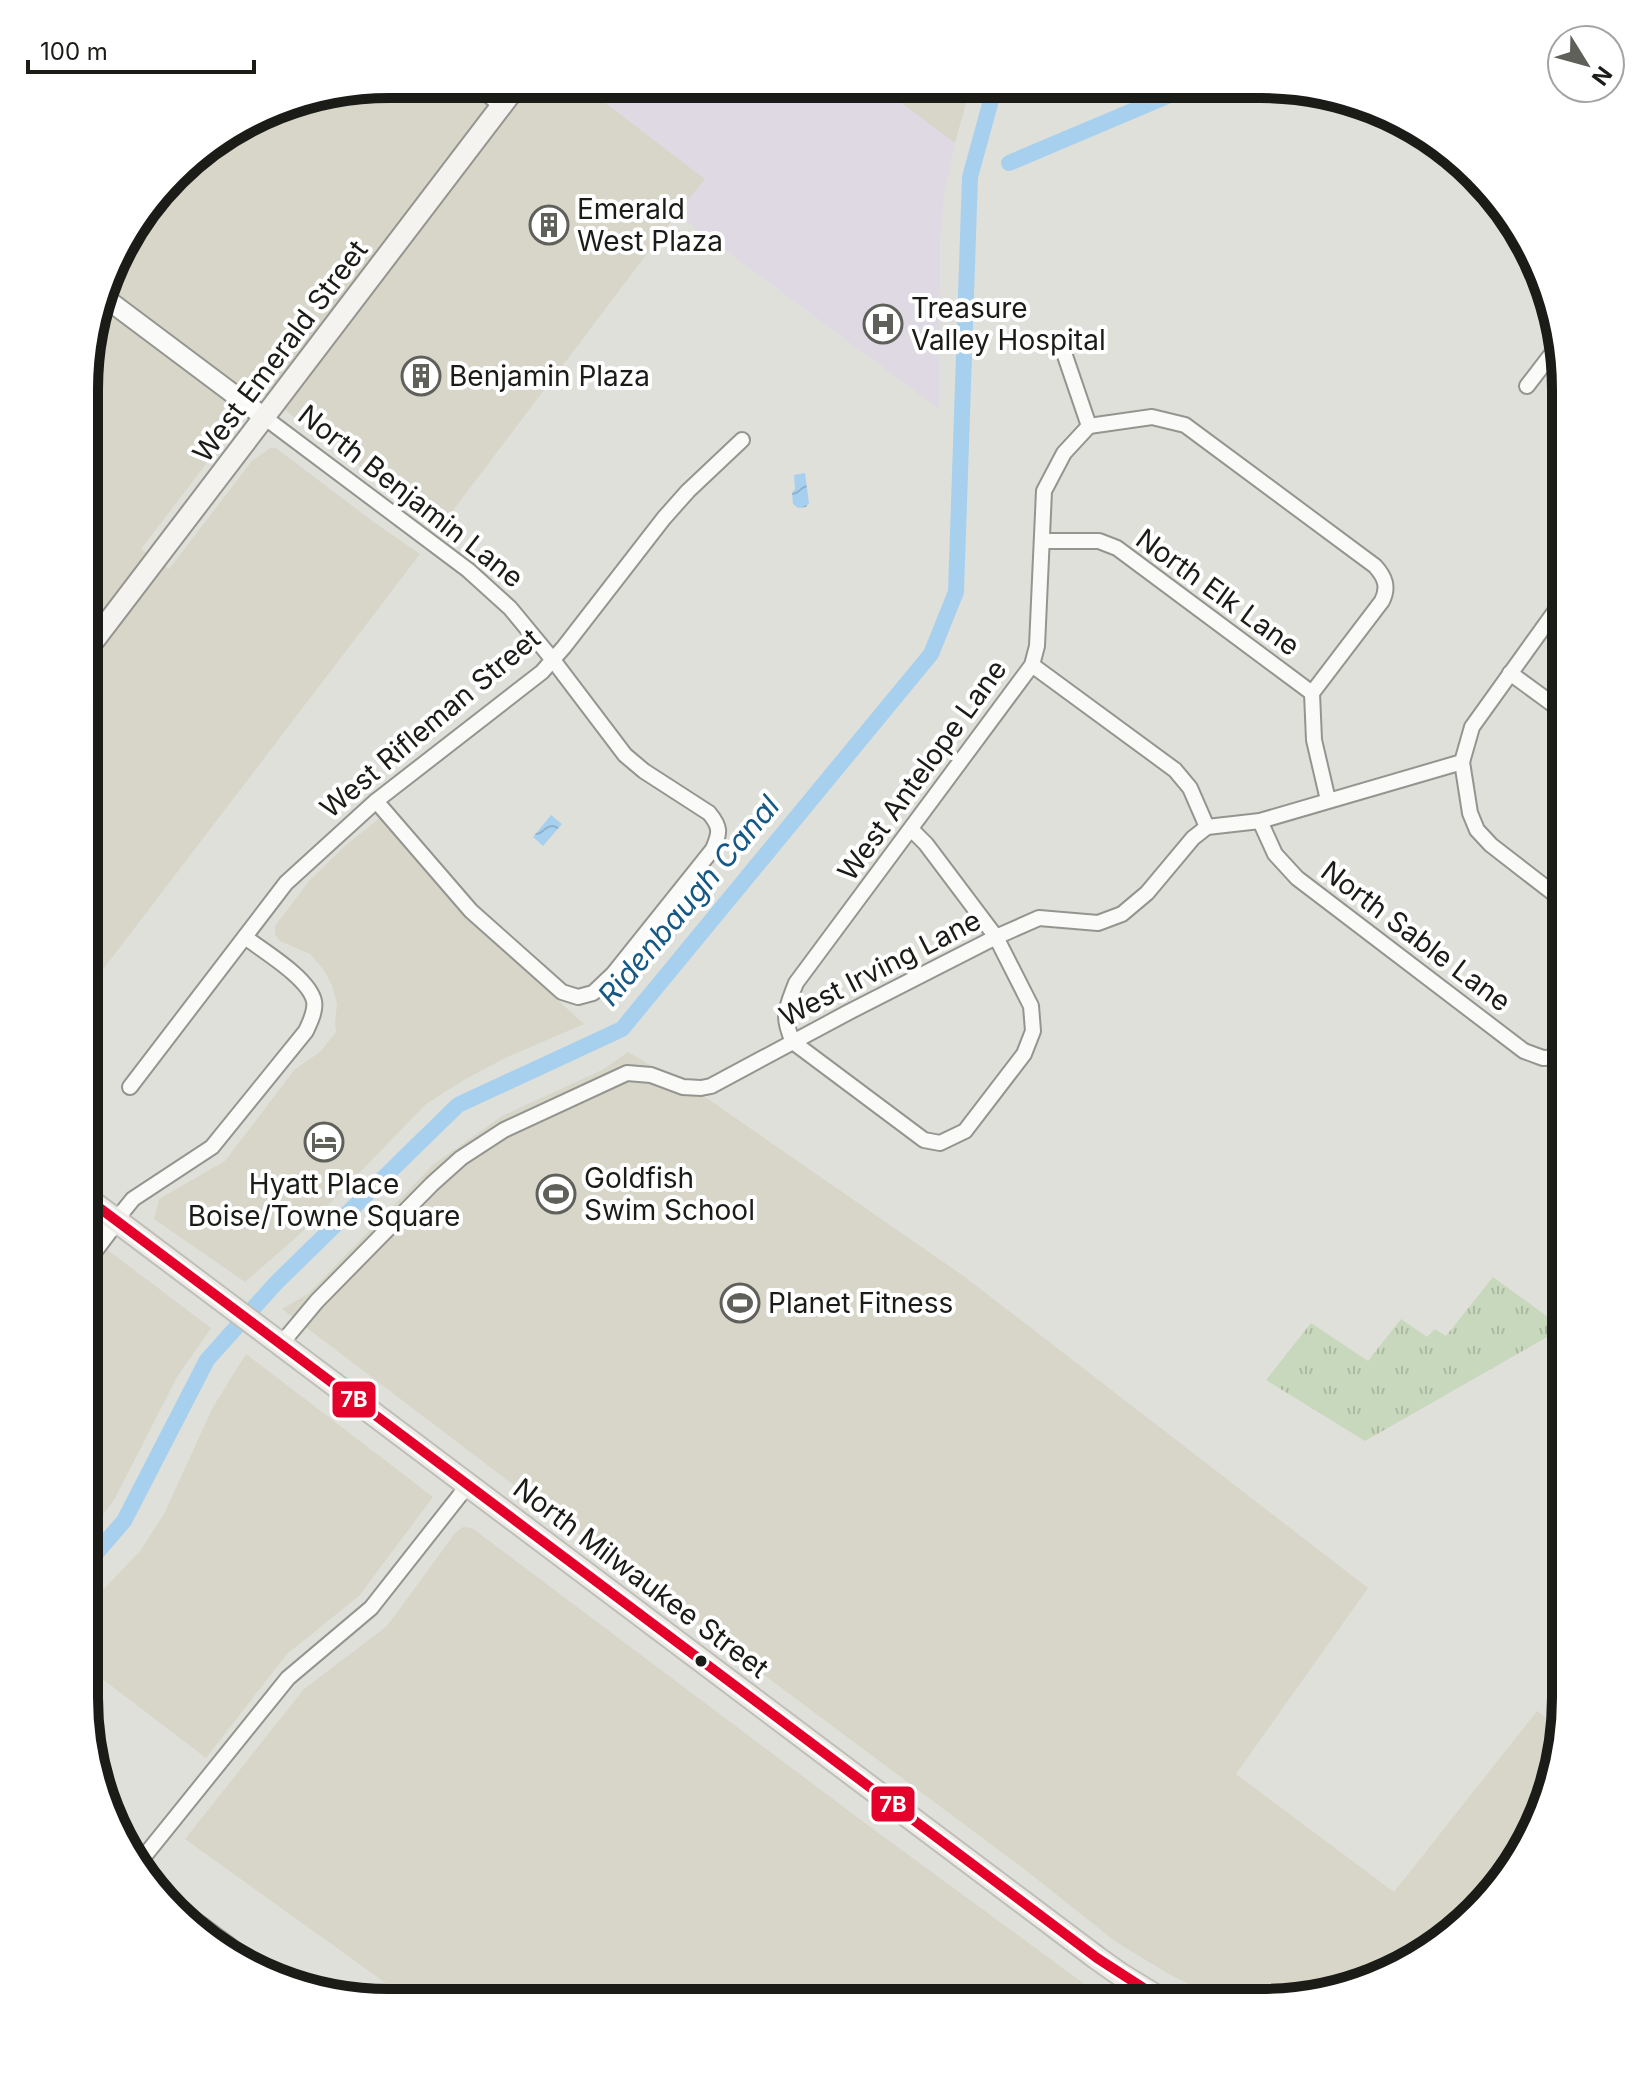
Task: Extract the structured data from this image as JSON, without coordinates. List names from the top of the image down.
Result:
{
  "streets": {
    "main road": ["West Emerald Street", "North Milwaukee Street"],
    "street": [
      "North Benjamin Lane",
      "North Elk Lane",
      "West Rifleman Street",
      "West Antelope Lane",
      "North Sable Lane",
      "West Irving Lane"
    ]
  },
  "crossings": [
    ["West Emerald Street", "North Benjamin Lane"],
    ["North Benjamin Lane", "West Rifleman Street"],
    ["North Elk Lane", "West Antelope Lane"],
    ["West Antelope Lane", "West Irving Lane"],
    ["West Irving Lane", "North Milwaukee Street"]
  ],
  "water": ["Ridenbaugh Canal"],
  "places": {
    "building": ["Emerald West Plaza", "Benjamin Plaza"],
    "hospital": ["Treasure Valley Hospital"],
    "hotel": ["Hyatt Place Boise/Towne Square"],
    "sports": ["Goldfish Swim School", "Planet Fitness"]
  },
  "lines": ["transit line 7B"],
  "scale_bar": "100 m",
  "north": "bottom right"
}
